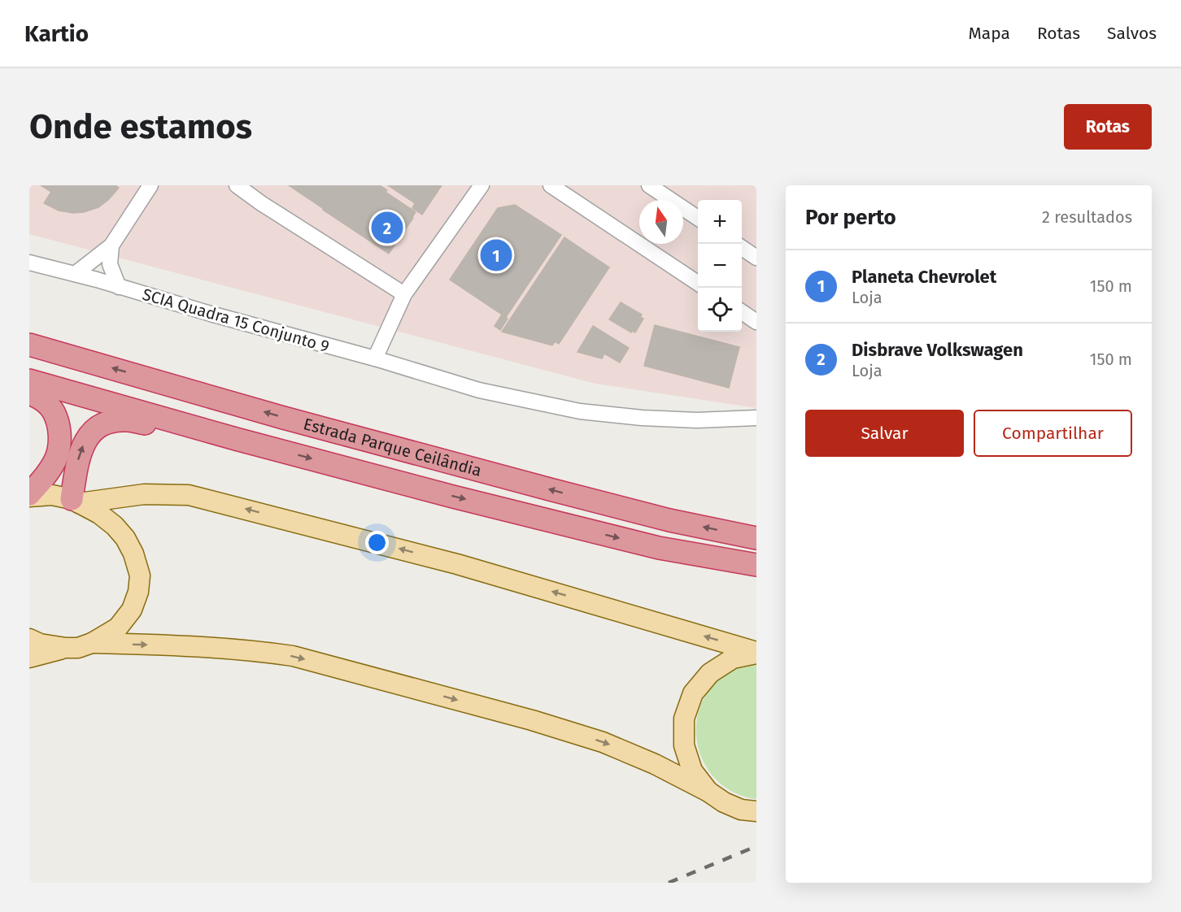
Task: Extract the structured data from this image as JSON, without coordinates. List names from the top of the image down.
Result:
{
  "streets": {
    "highway": ["Estrada Parque Ceilândia"],
    "street": ["SCIA Quadra 15 Conjunto 9"]
  },
  "north": "top",
  "page": {
    "header": "Kartio",
    "nav": ["Mapa", "Rotas", "Salvos"],
    "buttons": [
      "Rotas",
      ["Salvar", "Compartilhar"]
    ],
    "title": "Onde estamos",
    "heading": ["Por perto", "2 resultados"],
    "map_buttons": ["+", "−"],
    "pins": ["2", "1"],
    "list": [
      {
        "mark": "1",
        "name": "Planeta Chevrolet",
        "note": "Loja",
        "value": "150 m"
      },
      {
        "mark": "2",
        "name": "Disbrave Volkswagen",
        "note": "Loja",
        "value": "150 m"
      }
    ]
  }
}
